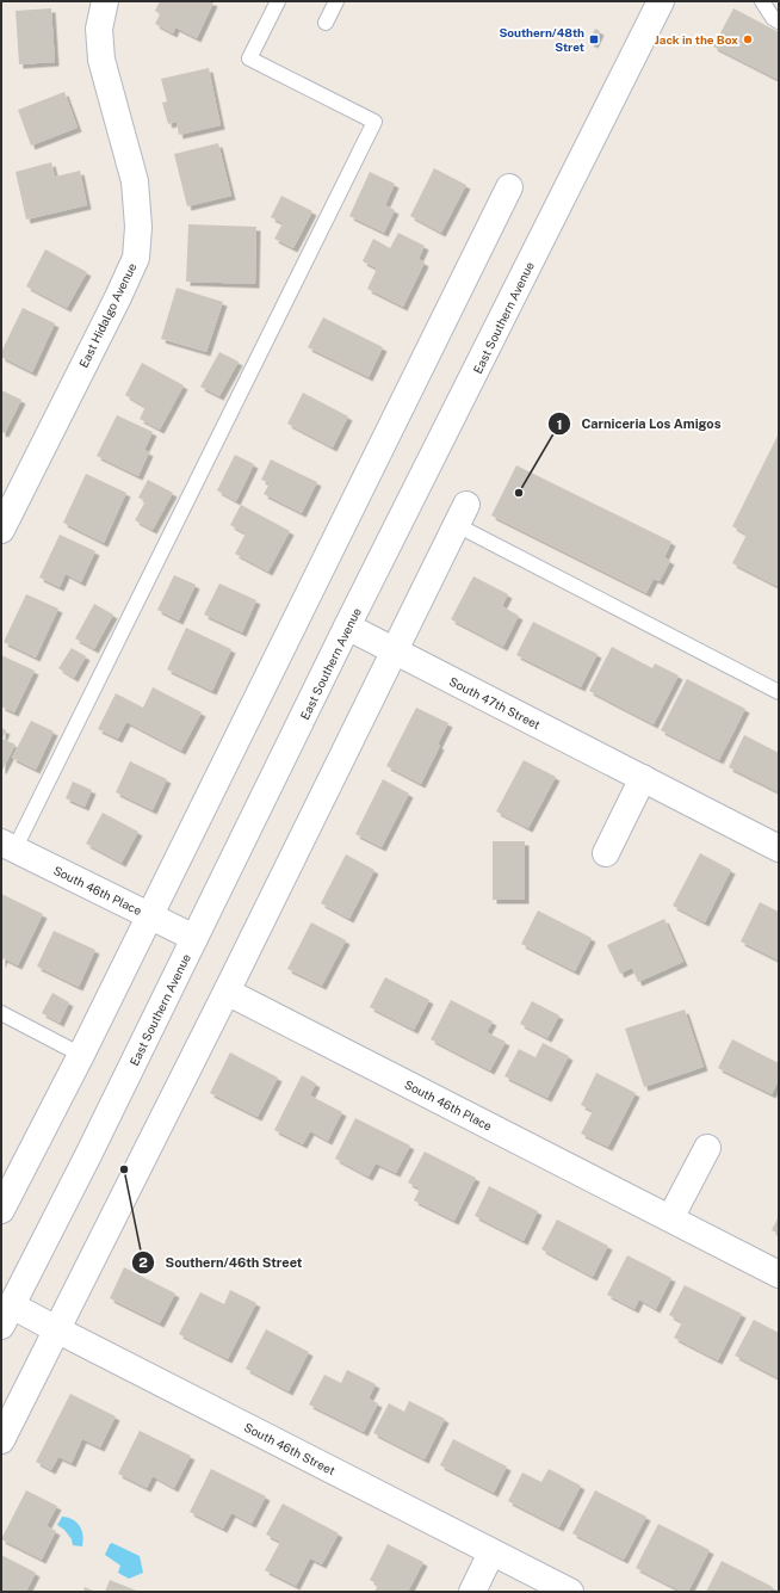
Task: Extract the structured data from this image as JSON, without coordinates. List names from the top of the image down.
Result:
{
  "streets": {
    "street": [
      "East Hidalgo Avenue",
      "East Southern Avenue",
      "South 47th Street",
      "South 46th Place",
      "South 46th Street"
    ]
  },
  "crossings": [
    ["East Southern Avenue", "South 47th Street"],
    ["East Southern Avenue", "South 46th Place"],
    ["East Southern Avenue", "South 46th Street"]
  ],
  "places": {
    "transit": ["Southern/48th Stret"],
    "other": ["Jack in the Box", "Carniceria Los Amigos", "Southern/46th Street"]
  }
}
